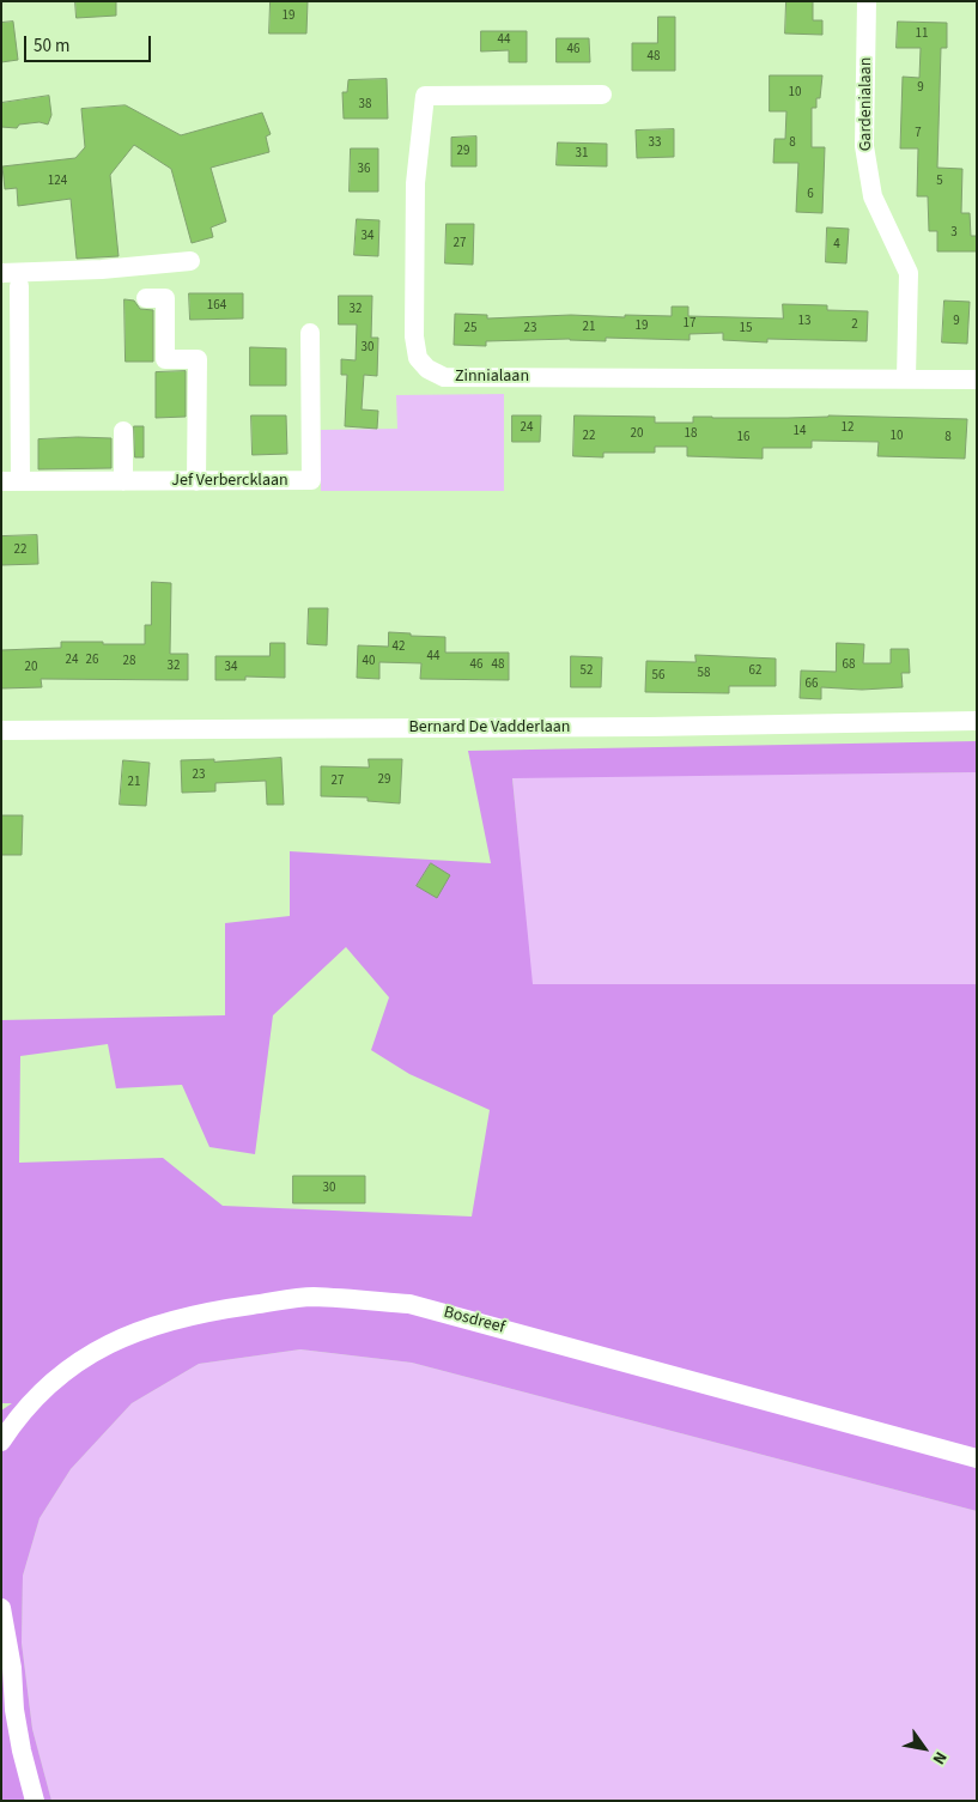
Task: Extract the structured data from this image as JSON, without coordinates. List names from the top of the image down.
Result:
{
  "streets": {
    "street": [
      "Gardenialaan",
      "Zinnialaan",
      "Jef Verbercklaan",
      "Bernard De Vadderlaan",
      "Bosdreef"
    ]
  },
  "crossings": [
    ["Gardenialaan", "Zinnialaan"]
  ],
  "house_numbers": [
    "19",
    "11",
    "44",
    "46",
    "48",
    "9",
    "10",
    "38",
    "7",
    "33",
    "8",
    "29",
    "31",
    "36",
    "124",
    "5",
    "6",
    "3",
    "34",
    "27",
    "4",
    "164",
    "32",
    "13",
    "9",
    "17",
    "2",
    "19",
    "21",
    "25",
    "23",
    "15",
    "30",
    "24",
    "12",
    "14",
    "20",
    "18",
    "22",
    "10",
    "16",
    "8",
    "22",
    "42",
    "44",
    "24",
    "26",
    "28",
    "40",
    "46",
    "48",
    "68",
    "32",
    "20",
    "34",
    "52",
    "62",
    "58",
    "56",
    "66",
    "23",
    "29",
    "27",
    "21",
    "30"
  ],
  "scale_bar": "50 m",
  "north": "bottom right"
}
